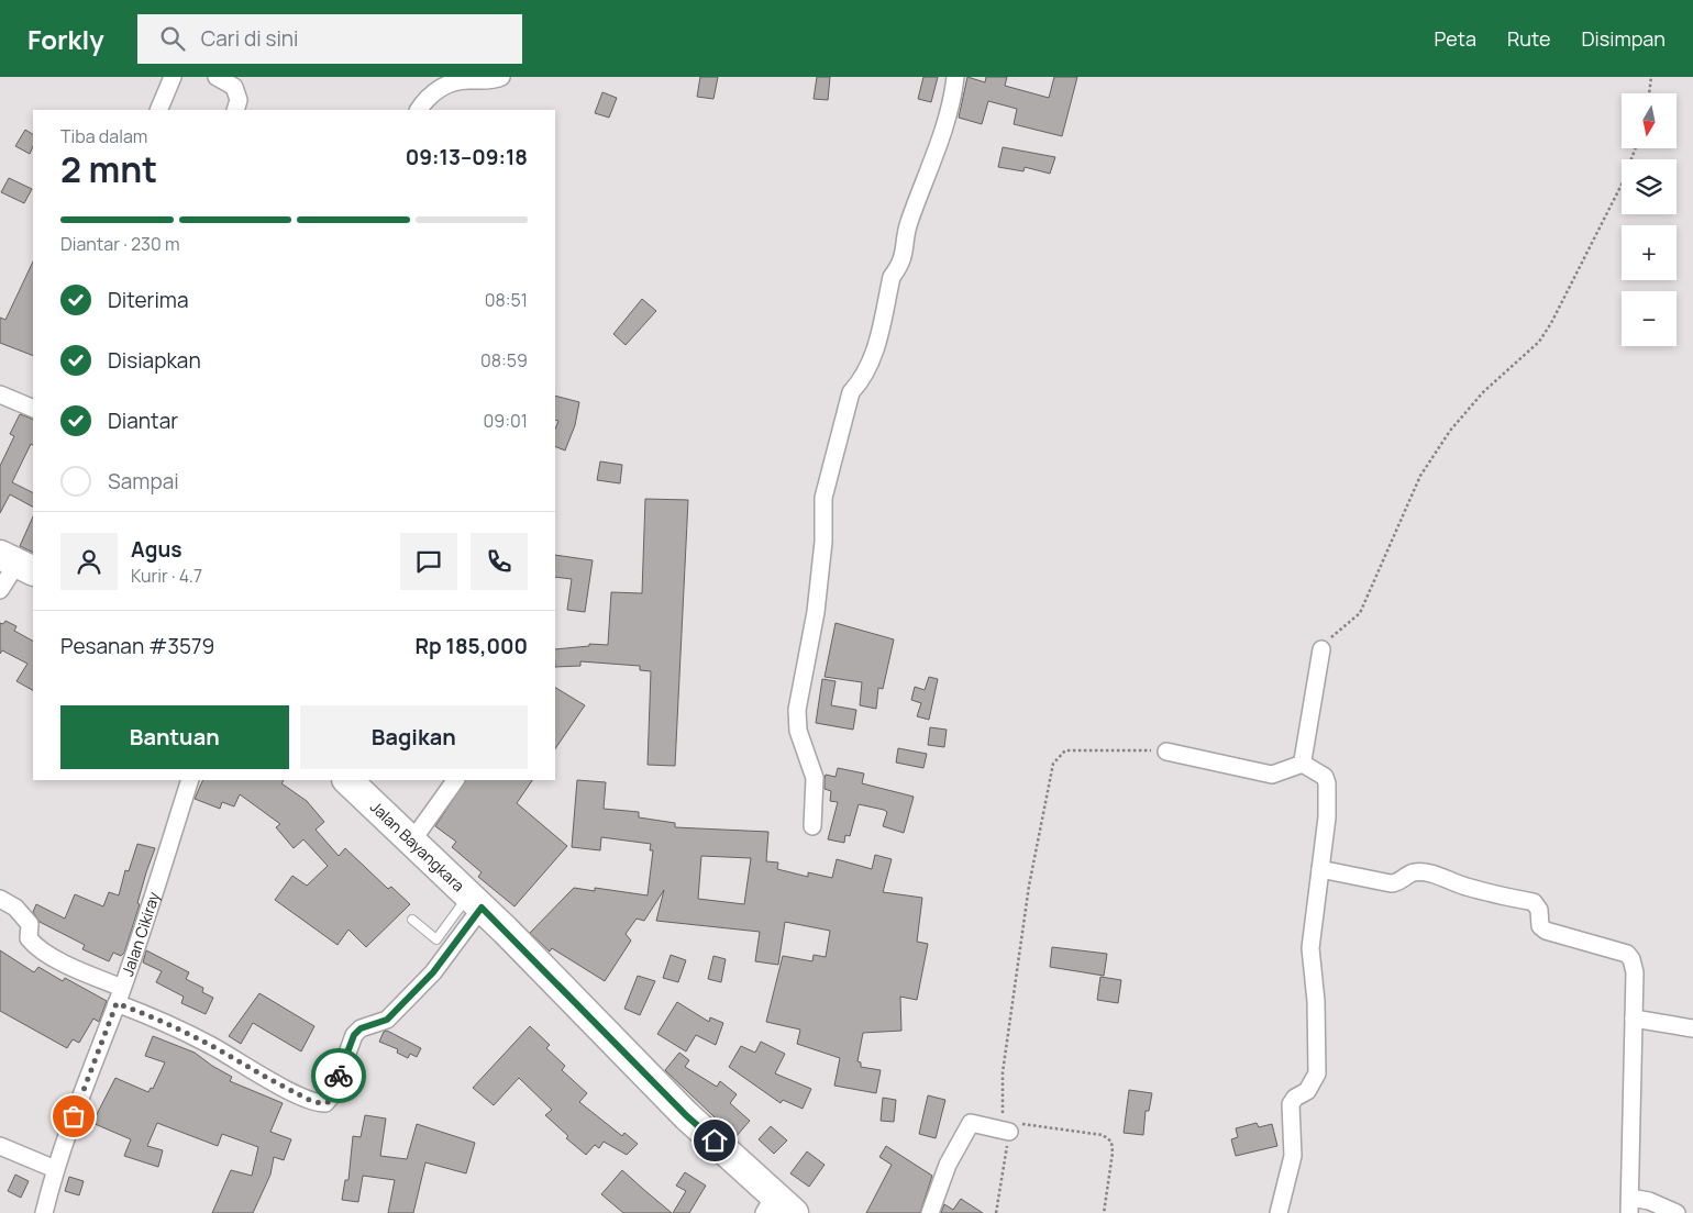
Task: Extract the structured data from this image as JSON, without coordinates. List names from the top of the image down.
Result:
{
  "streets": {
    "highway": ["Jalan Bayangkara"],
    "street": ["Jalan Cikiray"]
  },
  "north": "bottom",
  "page": {
    "header": "Forkly",
    "search": "Cari di sini",
    "nav": ["Peta", "Rute", "Disimpan"],
    "map_buttons": ["+", "−"],
    "heading": ["2 mnt", "Tiba dalam", "09:13–09:18"],
    "panel": [
      "Agus",
      "Kurir · 4.7",
      "Pesanan #3579",
      "Rp 185,000"
    ],
    "bar": "Diantar · 230 m",
    "list": [
      ["Diterima", "08:51"],
      ["Disiapkan", "08:59"],
      ["Diantar", "09:01"],
      "Sampai"
    ],
    "buttons": ["Bantuan", "Bagikan"]
  }
}
